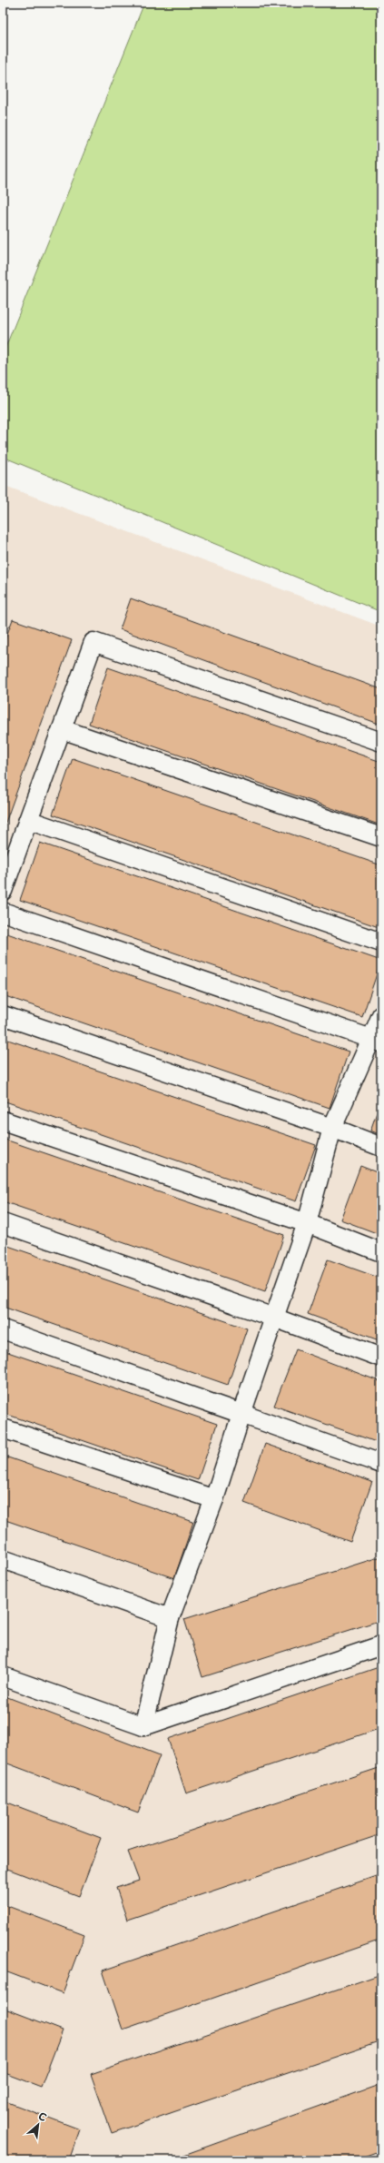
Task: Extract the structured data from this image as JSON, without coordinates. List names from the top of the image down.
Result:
{
  "north": "top right"
}
